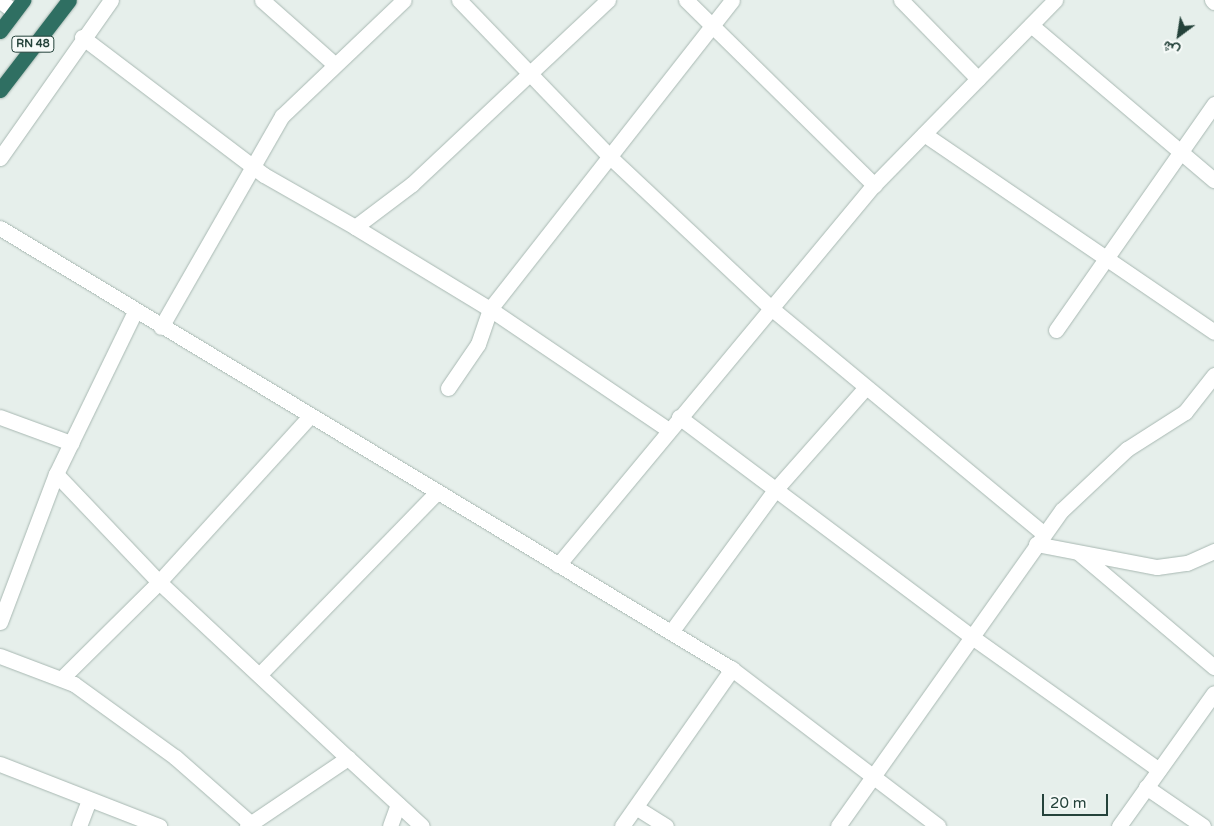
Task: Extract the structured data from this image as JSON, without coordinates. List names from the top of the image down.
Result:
{
  "streets": {
    "highway": ["RN 48"]
  },
  "scale_bar": "20 m",
  "north": "bottom left"
}
